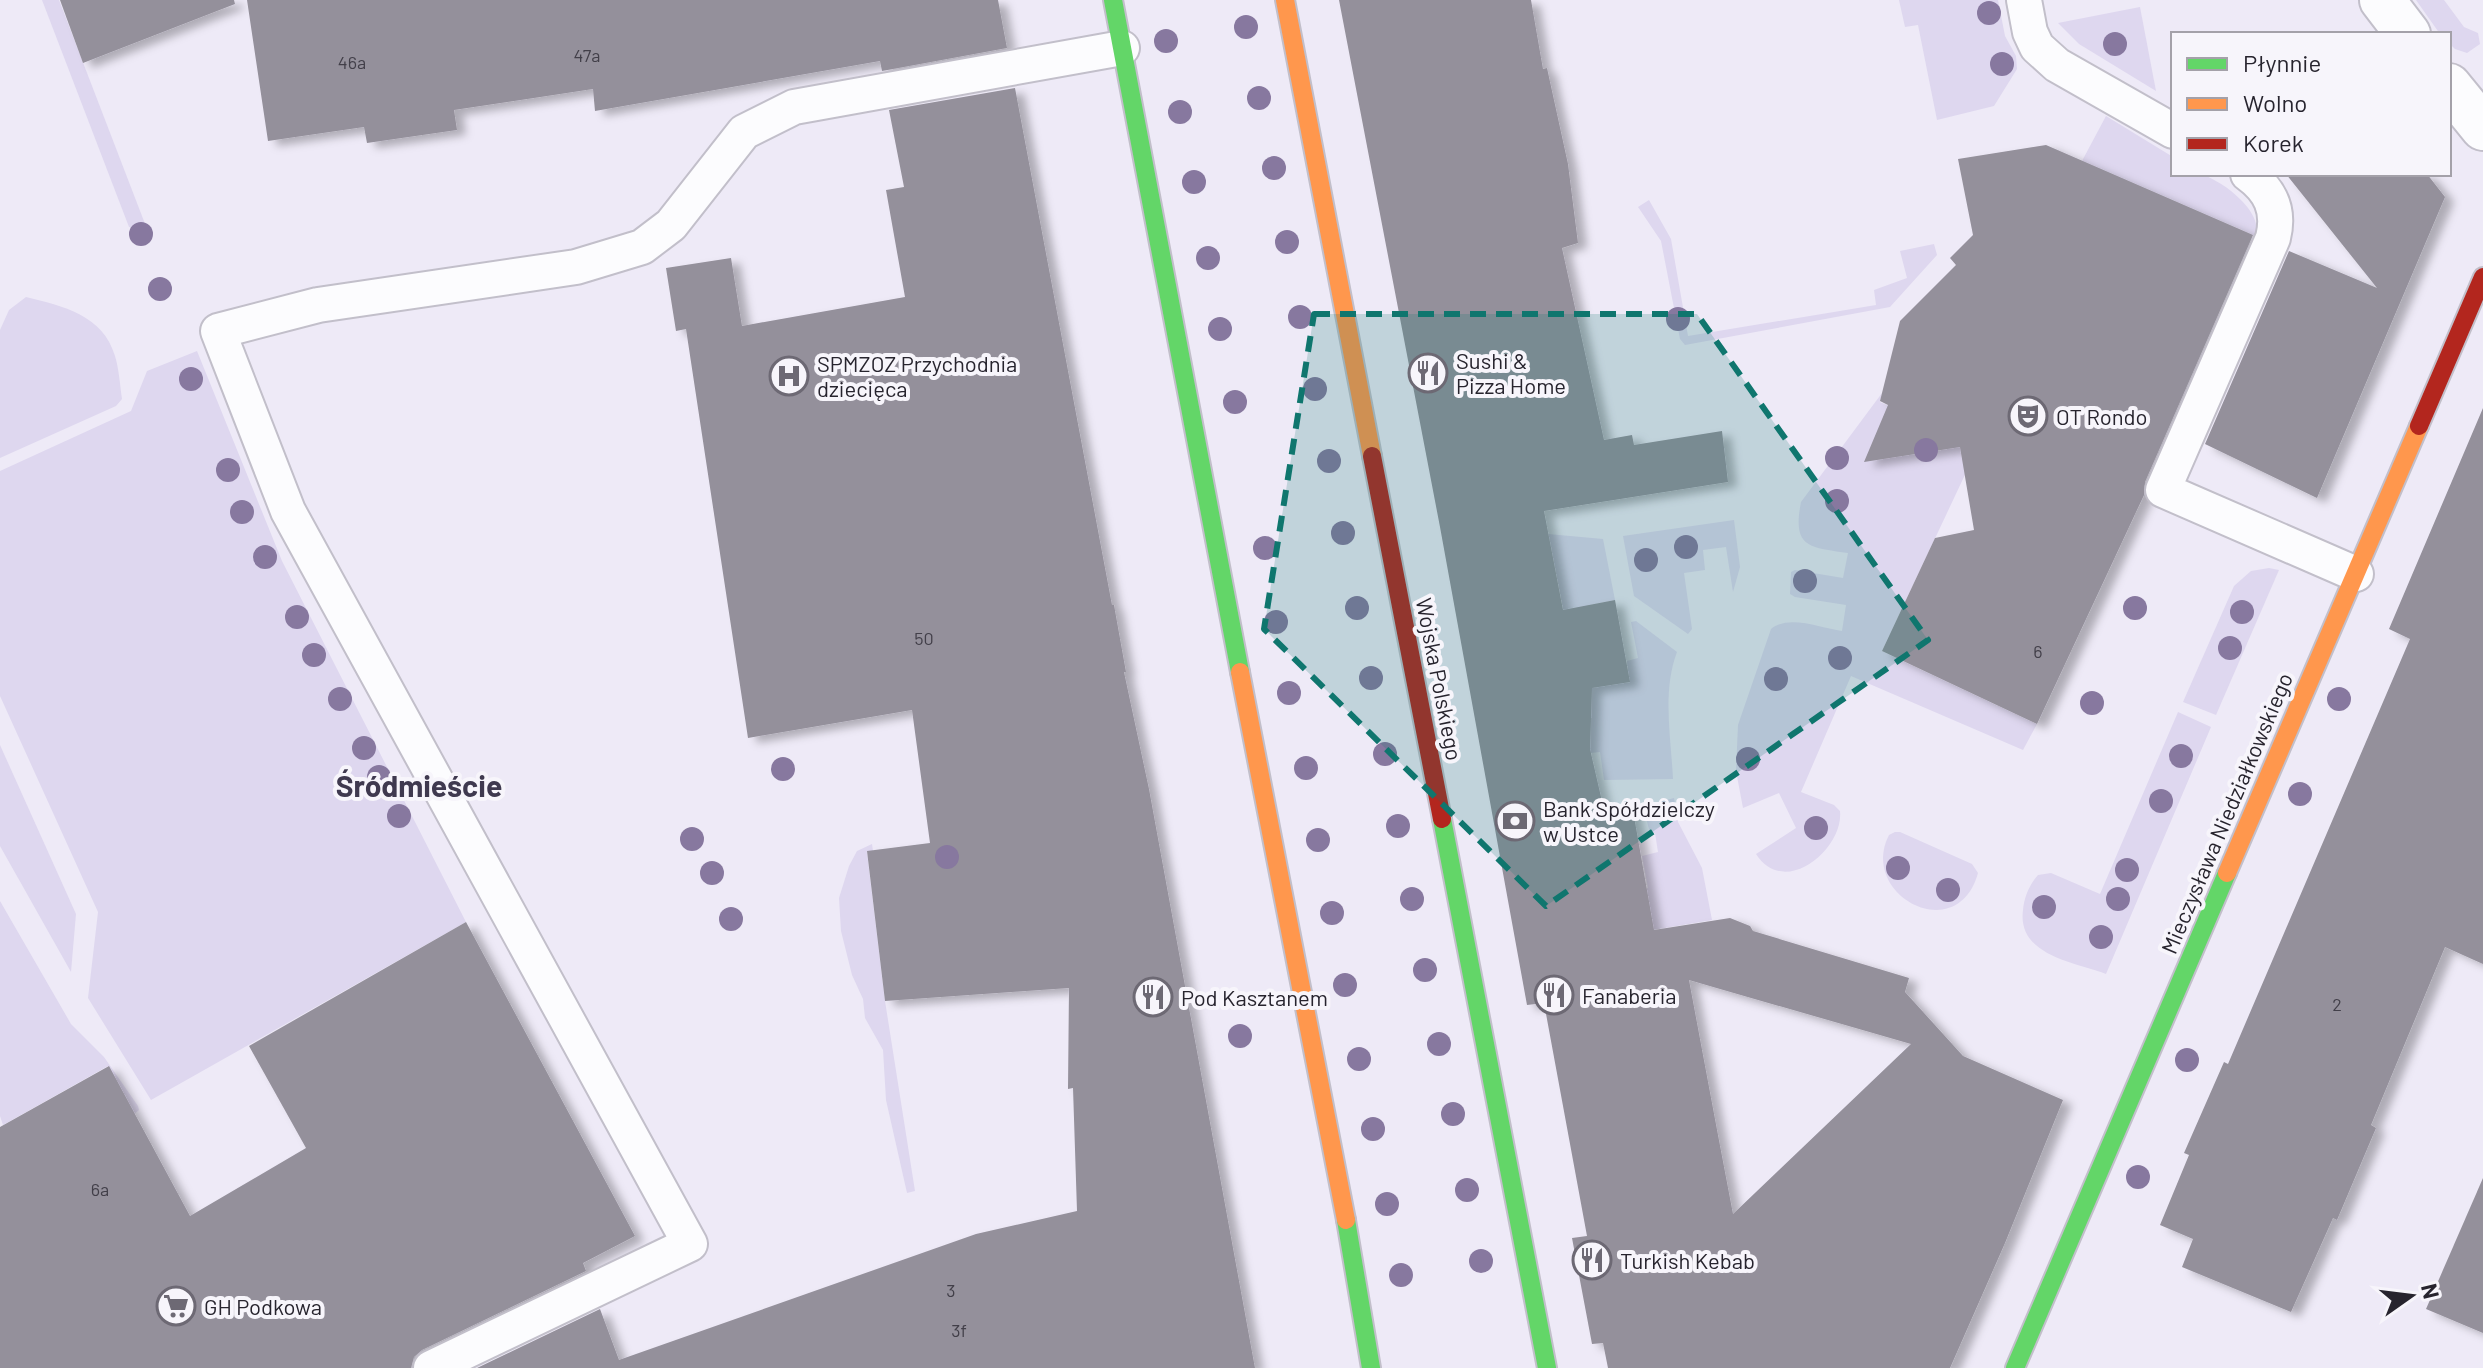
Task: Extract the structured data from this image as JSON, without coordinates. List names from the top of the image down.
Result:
{
  "streets": {
    "street": ["Wojska Polskiego", "Mieczysława Niedziałkowskiego"]
  },
  "districts": ["Śródmieście"],
  "places": {
    "restaurant": [
      "Sushi & Pizza Home",
      "Fanaberia",
      "Pod Kasztanem",
      "Turkish Kebab"
    ],
    "hospital": ["SPMZOZ Przychodnia dziecięca"],
    "theatre": ["OT Rondo"],
    "bank": ["Bank Spółdzielczy w Ustce"],
    "supermarket": ["GH Podkowa"]
  },
  "house_numbers": [
    "47a",
    "46a",
    "50",
    "6",
    "2",
    "6a",
    "3",
    "3f"
  ],
  "legend": ["Płynnie", "Wolno", "Korek"],
  "north": "right"
}
